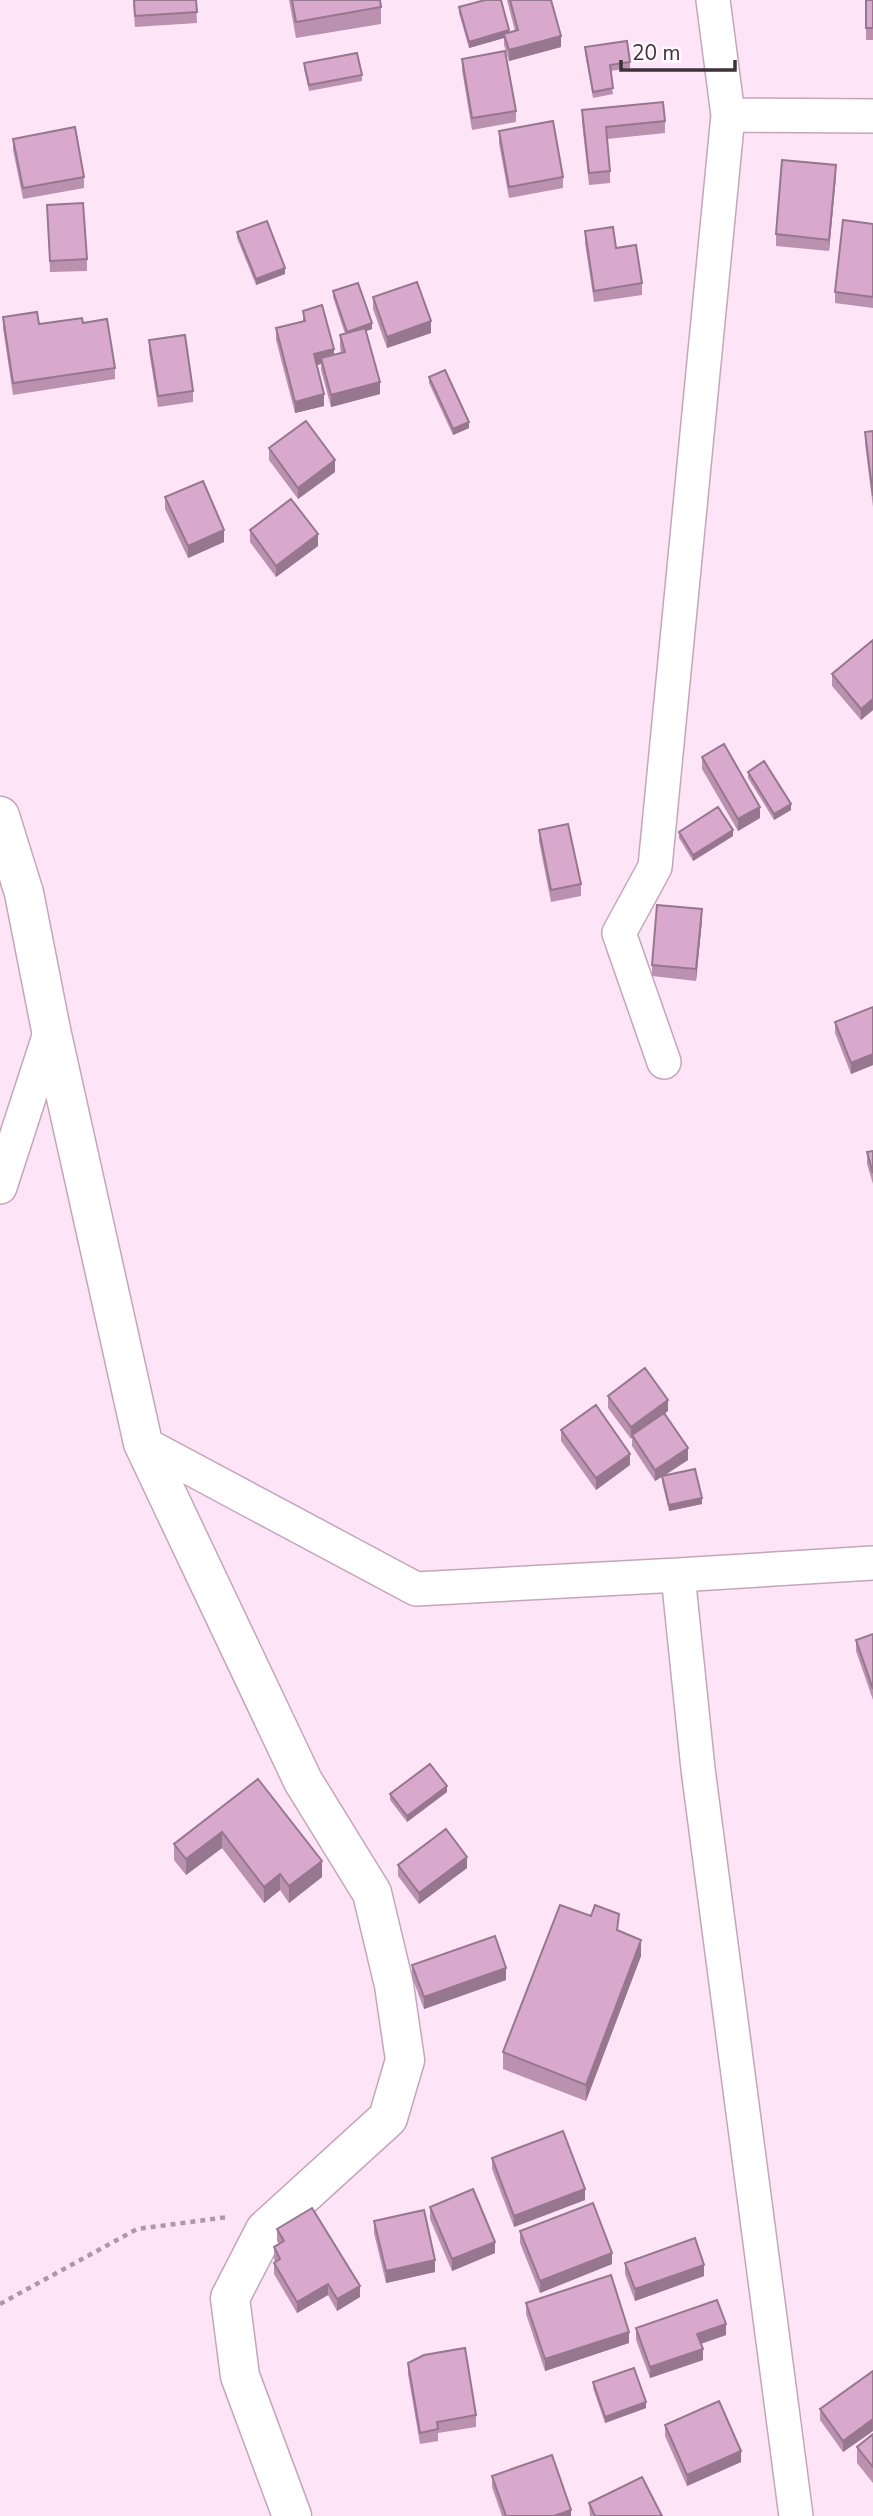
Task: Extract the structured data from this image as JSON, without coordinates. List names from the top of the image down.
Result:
{
  "scale_bar": "20 m"
}
